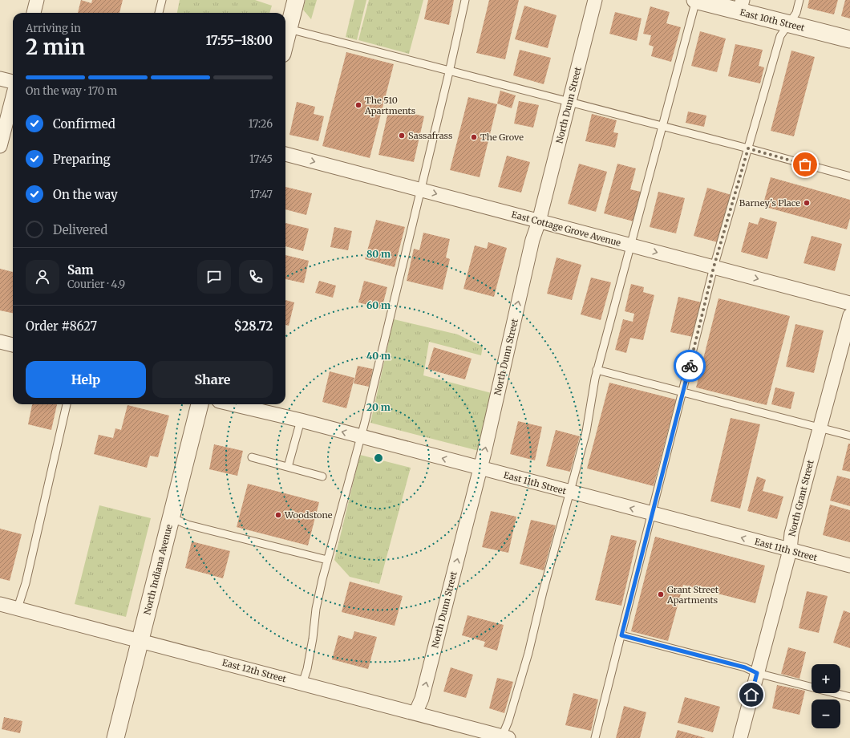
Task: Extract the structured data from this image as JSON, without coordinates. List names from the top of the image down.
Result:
{
  "streets": {
    "street": [
      "East 10th Street",
      "North Dunn Street",
      "East Cottage Grove Avenue",
      "East 11th Street",
      "North Grant Street",
      "North Indiana Avenue",
      "East 12th Street"
    ]
  },
  "crossings": [
    ["North Dunn Street", "East Cottage Grove Avenue"],
    ["North Dunn Street", "East 11th Street"],
    ["North Dunn Street", "East 12th Street"],
    ["East 11th Street", "North Grant Street"],
    ["North Indiana Avenue", "East 12th Street"]
  ],
  "one_way": ["North Dunn Street", "East Cottage Grove Avenue", "East 11th Street"],
  "places": [
    "The 510 Apartments",
    "Sassafrass",
    "The Grove",
    "Barney's Place",
    "Woodstone",
    "Grant Street Apartments"
  ],
  "page": {
    "heading": ["2 min", "Arriving in", "17:55–18:00"],
    "panel": [
      "Sam",
      "Courier · 4.9",
      "Order #8627",
      "$28.72"
    ],
    "bar": "On the way · 170 m",
    "list": [
      ["Confirmed", "17:26"],
      ["Preparing", "17:45"],
      ["On the way", "17:47"],
      "Delivered"
    ],
    "buttons": ["Help", "Share"],
    "map_buttons": ["+", "−"]
  },
  "rings": [
    "80 m",
    "60 m",
    "40 m",
    "20 m"
  ]
}
